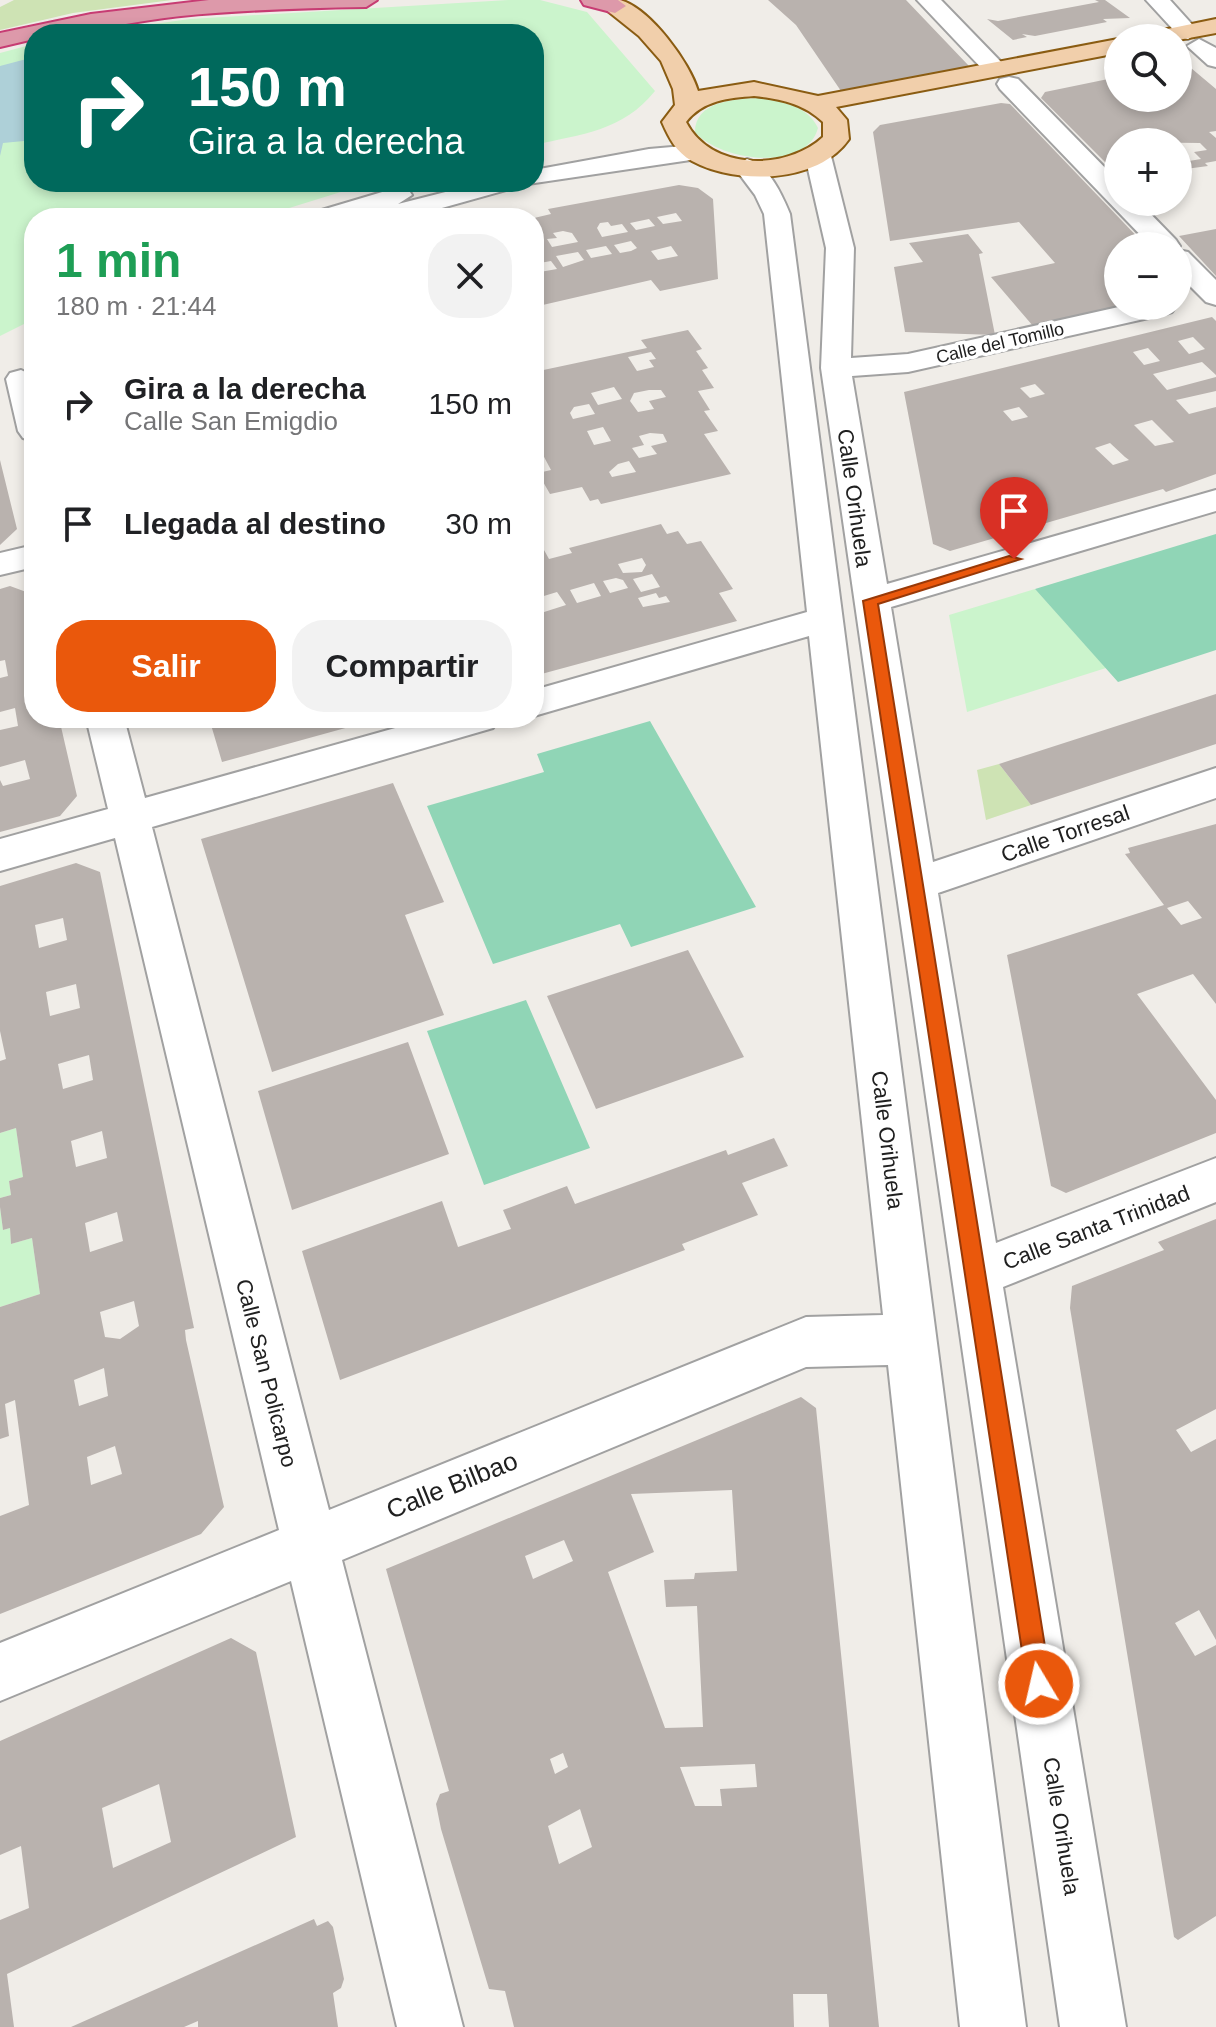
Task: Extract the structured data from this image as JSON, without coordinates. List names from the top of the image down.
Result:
{
  "streets": {
    "street": [
      "Calle del Tomillo",
      "Calle Orihuela",
      "Calle Torresal",
      "Calle Santa Trinidad",
      "Calle San Policarpo",
      "Calle Bilbao"
    ]
  },
  "crossings": [
    ["Calle del Tomillo", "Calle Orihuela"],
    ["Calle Orihuela", "Calle Torresal"],
    ["Calle Orihuela", "Calle Santa Trinidad"],
    ["Calle Orihuela", "Calle Bilbao"],
    ["Calle San Policarpo", "Calle Bilbao"]
  ],
  "page": {
    "map_buttons": ["+", "−"],
    "turn": ["150 m", "Gira a la derecha"],
    "heading": ["1 min", "180 m · 21:44"],
    "list": [
      {
        "name": "Gira a la derecha",
        "note": "Calle San Emigdio",
        "value": "150 m"
      },
      {
        "name": "Llegada al destino",
        "value": "30 m"
      }
    ],
    "buttons": ["Salir", "Compartir"]
  }
}
